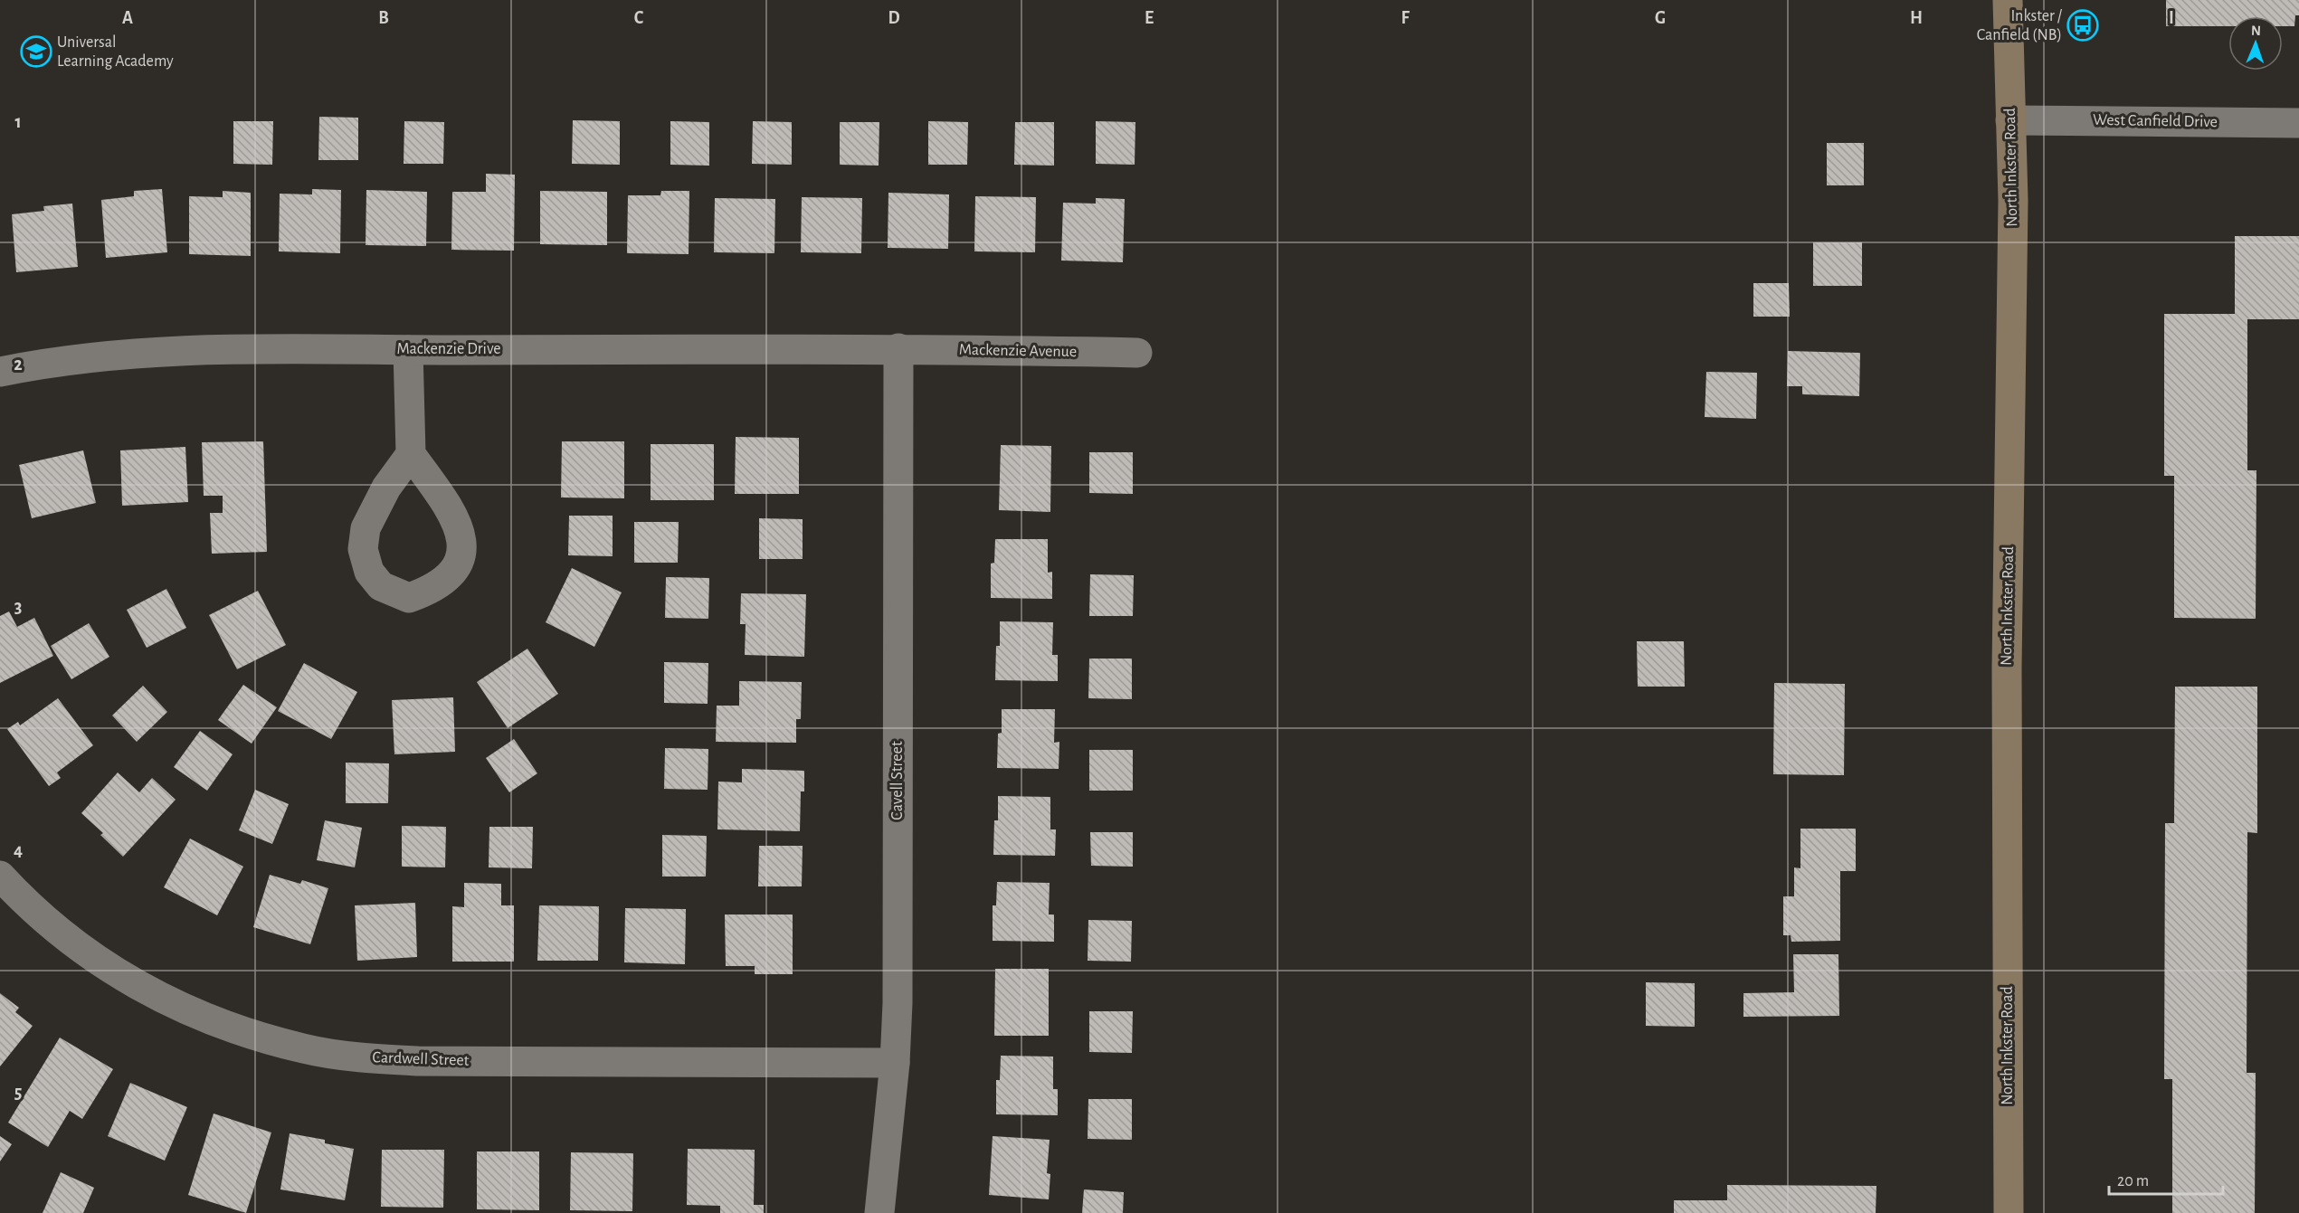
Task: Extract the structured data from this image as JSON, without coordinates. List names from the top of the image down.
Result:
{
  "streets": {
    "main road": ["North Inkster Road"],
    "street": [
      "West Canfield Drive",
      "Mackenzie Drive",
      "Mackenzie Avenue",
      "Cavell Street",
      "Cardwell Street"
    ]
  },
  "crossings": [
    ["West Canfield Drive", "North Inkster Road"],
    ["Mackenzie Drive", "Mackenzie Avenue"],
    ["Mackenzie Drive", "Cavell Street"],
    ["Mackenzie Avenue", "Cavell Street"],
    ["Cavell Street", "Cardwell Street"]
  ],
  "places": {
    "bus stop": ["Inkster / Canfield (NB)"],
    "school or university": ["Universal Learning Academy"]
  },
  "scale_bar": "20 m",
  "north": "top",
  "grid": {
    "columns": [
      "A",
      "B",
      "C",
      "D",
      "E",
      "F",
      "G",
      "H",
      "I"
    ],
    "rows": [
      "1",
      "2",
      "3",
      "4",
      "5"
    ]
  }
}
